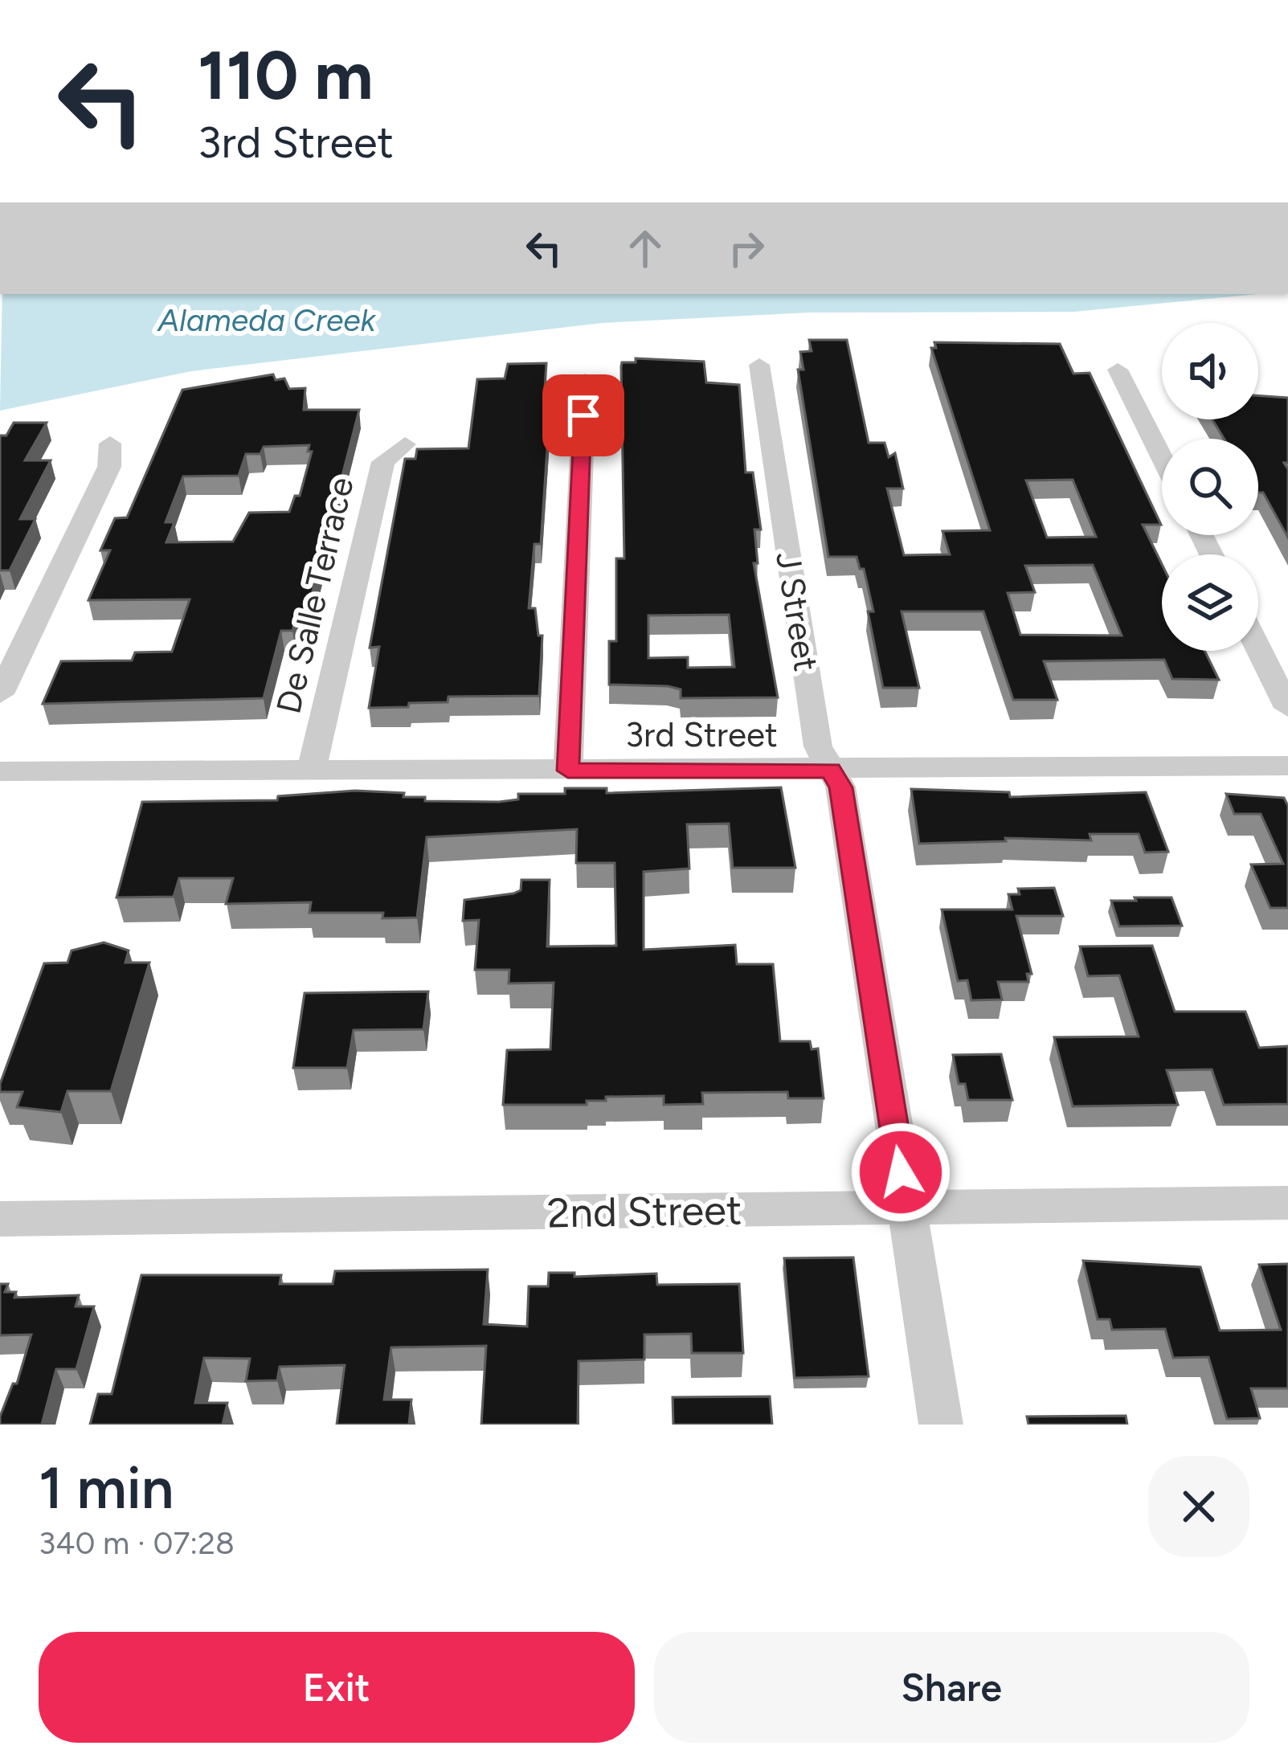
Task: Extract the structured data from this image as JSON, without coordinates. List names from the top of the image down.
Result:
{
  "streets": {
    "street": [
      "De Salle Terrace",
      "J Street",
      "3rd Street",
      "2nd Street"
    ]
  },
  "crossings": [
    ["De Salle Terrace", "3rd Street"],
    ["J Street", "3rd Street"],
    ["J Street", "2nd Street"]
  ],
  "water": ["Alameda Creek"],
  "page": {
    "turn": ["110 m", "3rd Street"],
    "heading": ["1 min", "340 m · 07:28"],
    "buttons": ["Exit", "Share"]
  }
}
